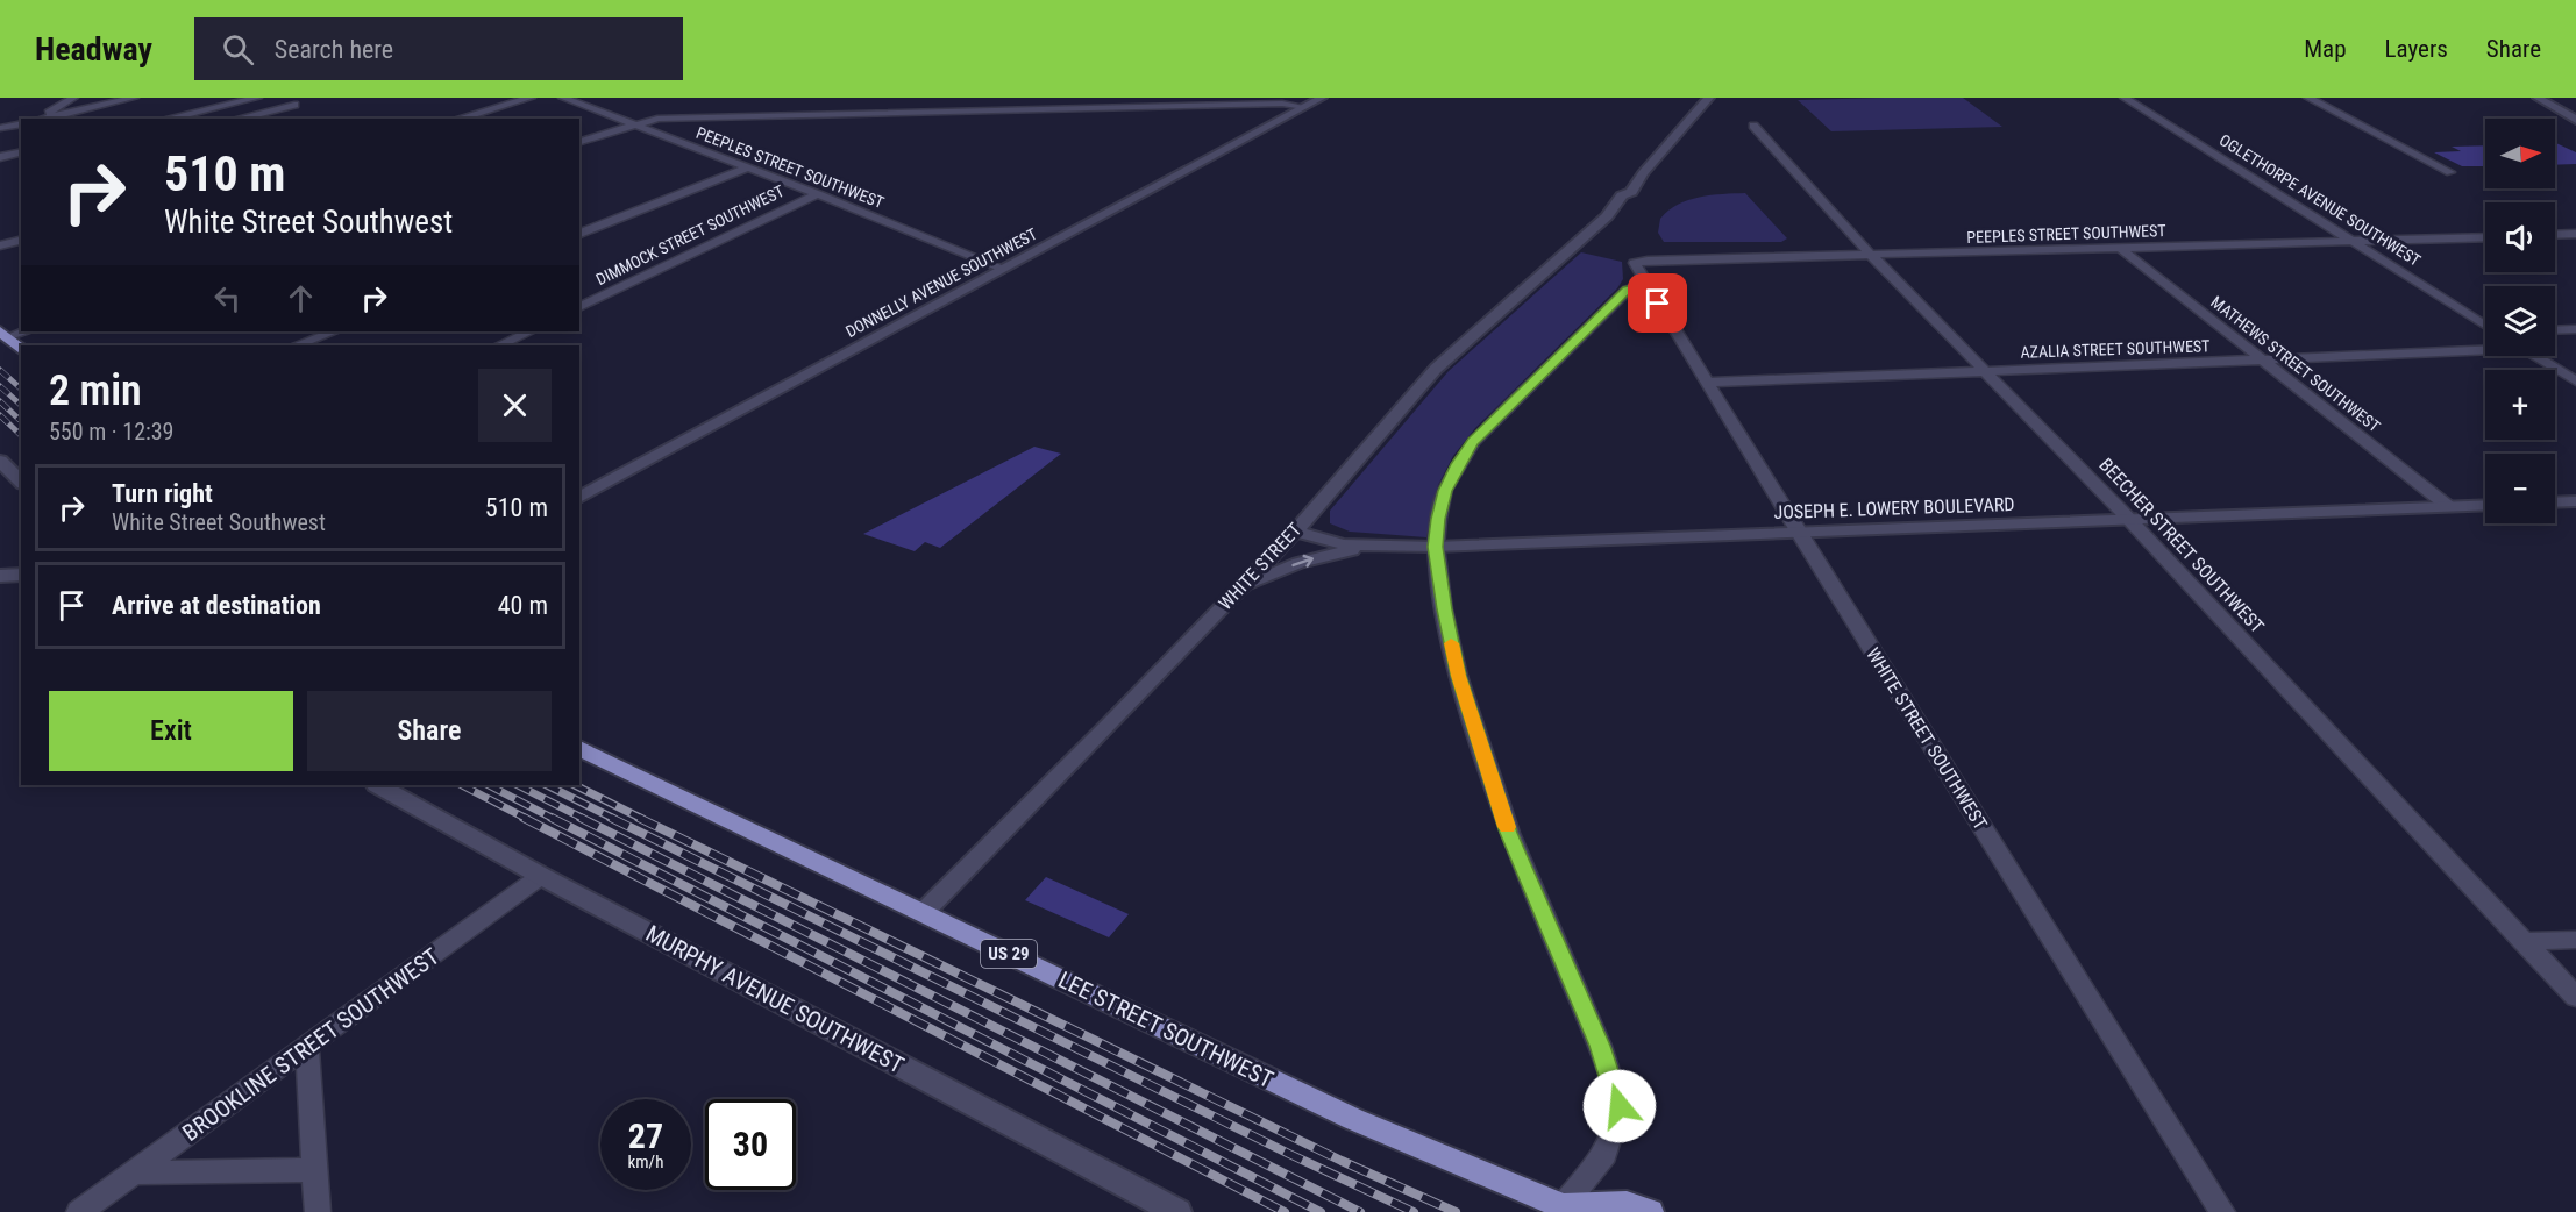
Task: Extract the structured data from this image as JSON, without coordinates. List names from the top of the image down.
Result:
{
  "streets": {
    "main road": ["US 29", "LEE STREET SOUTHWEST"],
    "street": [
      "PEEPLES STREET SOUTHWEST",
      "OGLETHORPE AVENUE SOUTHWEST",
      "DIMMOCK STREET SOUTHWEST",
      "DONNELLY AVENUE SOUTHWEST",
      "AZALIA STREET SOUTHWEST",
      "MATHEWS STREET SOUTHWEST",
      "JOSEPH E. LOWERY BOULEVARD",
      "BEECHER STREET SOUTHWEST",
      "WHITE STREET",
      "WHITE STREET SOUTHWEST",
      "MURPHY AVENUE SOUTHWEST",
      "BROOKLINE STREET SOUTHWEST"
    ]
  },
  "crossings": [
    ["PEEPLES STREET SOUTHWEST", "OGLETHORPE AVENUE SOUTHWEST"],
    ["PEEPLES STREET SOUTHWEST", "DIMMOCK STREET SOUTHWEST"],
    ["PEEPLES STREET SOUTHWEST", "DONNELLY AVENUE SOUTHWEST"],
    ["PEEPLES STREET SOUTHWEST", "MATHEWS STREET SOUTHWEST"],
    ["PEEPLES STREET SOUTHWEST", "BEECHER STREET SOUTHWEST"],
    ["PEEPLES STREET SOUTHWEST", "WHITE STREET SOUTHWEST"],
    ["AZALIA STREET SOUTHWEST", "MATHEWS STREET SOUTHWEST"],
    ["AZALIA STREET SOUTHWEST", "BEECHER STREET SOUTHWEST"],
    ["AZALIA STREET SOUTHWEST", "WHITE STREET SOUTHWEST"],
    ["MATHEWS STREET SOUTHWEST", "JOSEPH E. LOWERY BOULEVARD"],
    ["JOSEPH E. LOWERY BOULEVARD", "BEECHER STREET SOUTHWEST"],
    ["JOSEPH E. LOWERY BOULEVARD", "WHITE STREET"],
    ["JOSEPH E. LOWERY BOULEVARD", "WHITE STREET SOUTHWEST"],
    ["WHITE STREET", "LEE STREET SOUTHWEST"],
    ["US 29", "LEE STREET SOUTHWEST"],
    ["MURPHY AVENUE SOUTHWEST", "BROOKLINE STREET SOUTHWEST"]
  ],
  "north": "right",
  "page": {
    "header": "Headway",
    "search": "Search here",
    "nav": ["Map", "Layers", "Share"],
    "map_buttons": ["+", "−"],
    "turn": ["510 m", "White Street Southwest"],
    "heading": ["2 min", "550 m · 12:39"],
    "list": [
      {
        "name": "Turn right",
        "note": "White Street Southwest",
        "value": "510 m"
      },
      {
        "name": "Arrive at destination",
        "value": "40 m"
      }
    ],
    "buttons": ["Exit", "Share"],
    "speed": "27 km/h",
    "limit": "30"
  }
}
